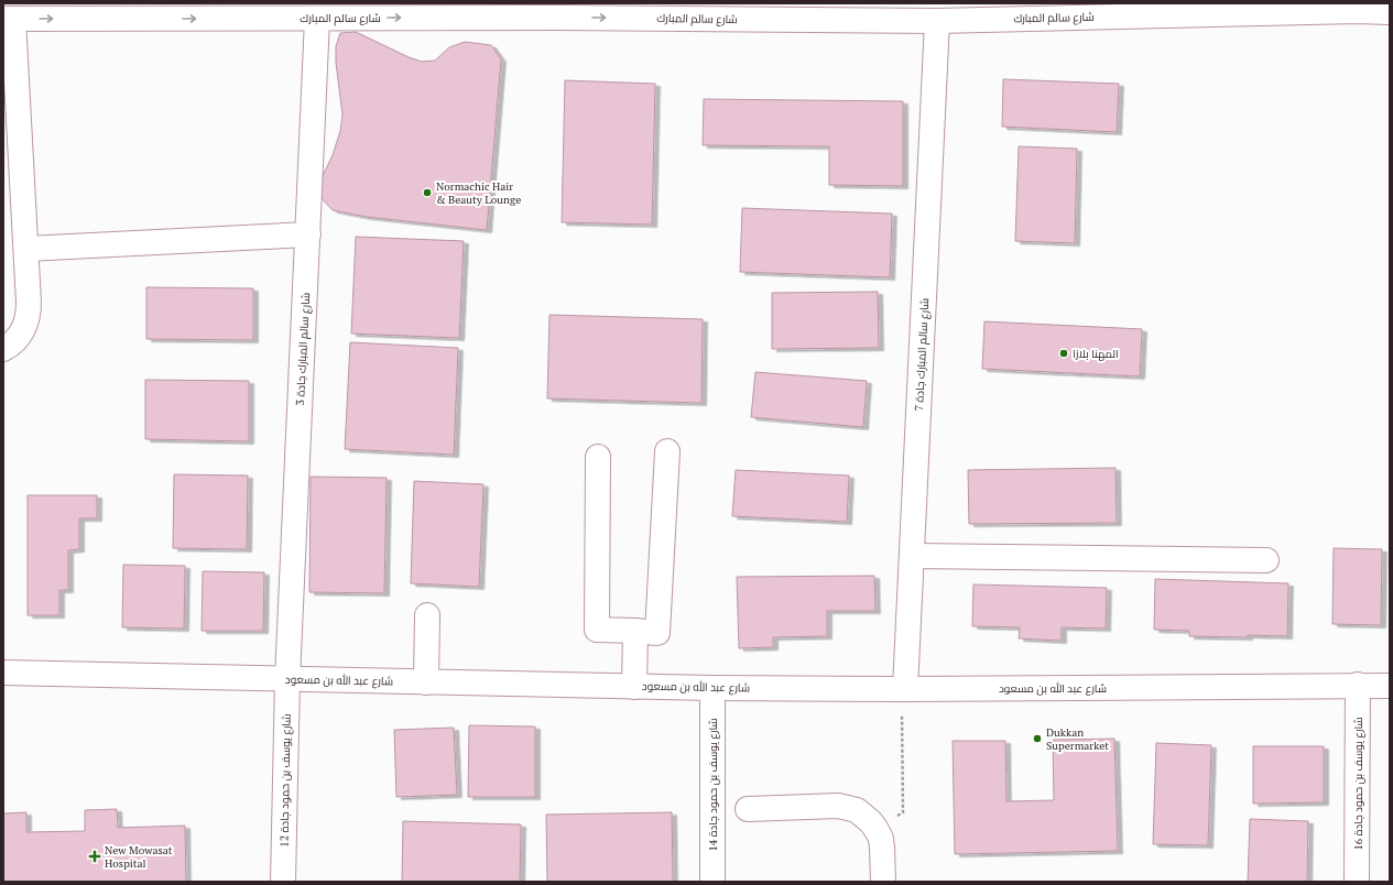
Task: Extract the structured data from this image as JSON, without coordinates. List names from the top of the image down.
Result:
{
  "streets": {
    "street": [
      "شارع سالم المبارك",
      "شارع سالم المبارك جادة 3",
      "شارع سالم المبارك جادة 7",
      "شارع عبد الله بن مسعود",
      "شارع يوسف بن حمود جادة 12",
      "شارع يوسف بن حمود جادة 16",
      "شارع يوسف بن حمود جادة 14"
    ]
  },
  "crossings": [
    ["شارع سالم المبارك", "شارع سالم المبارك جادة 3"],
    ["شارع سالم المبارك", "شارع سالم المبارك جادة 7"],
    ["شارع سالم المبارك جادة 3", "شارع عبد الله بن مسعود"],
    ["شارع سالم المبارك جادة 3", "شارع يوسف بن حمود جادة 12"],
    ["شارع سالم المبارك جادة 7", "شارع عبد الله بن مسعود"],
    ["شارع عبد الله بن مسعود", "شارع يوسف بن حمود جادة 12"],
    ["شارع عبد الله بن مسعود", "شارع يوسف بن حمود جادة 16"],
    ["شارع عبد الله بن مسعود", "شارع يوسف بن حمود جادة 14"]
  ],
  "one_way": ["شارع سالم المبارك"],
  "places": {
    "other": ["Normachic Hair & Beauty Lounge", "المهنا بلازا", "Dukkan Supermarket"],
    "health": ["New Mowasat Hospital"]
  }
}
